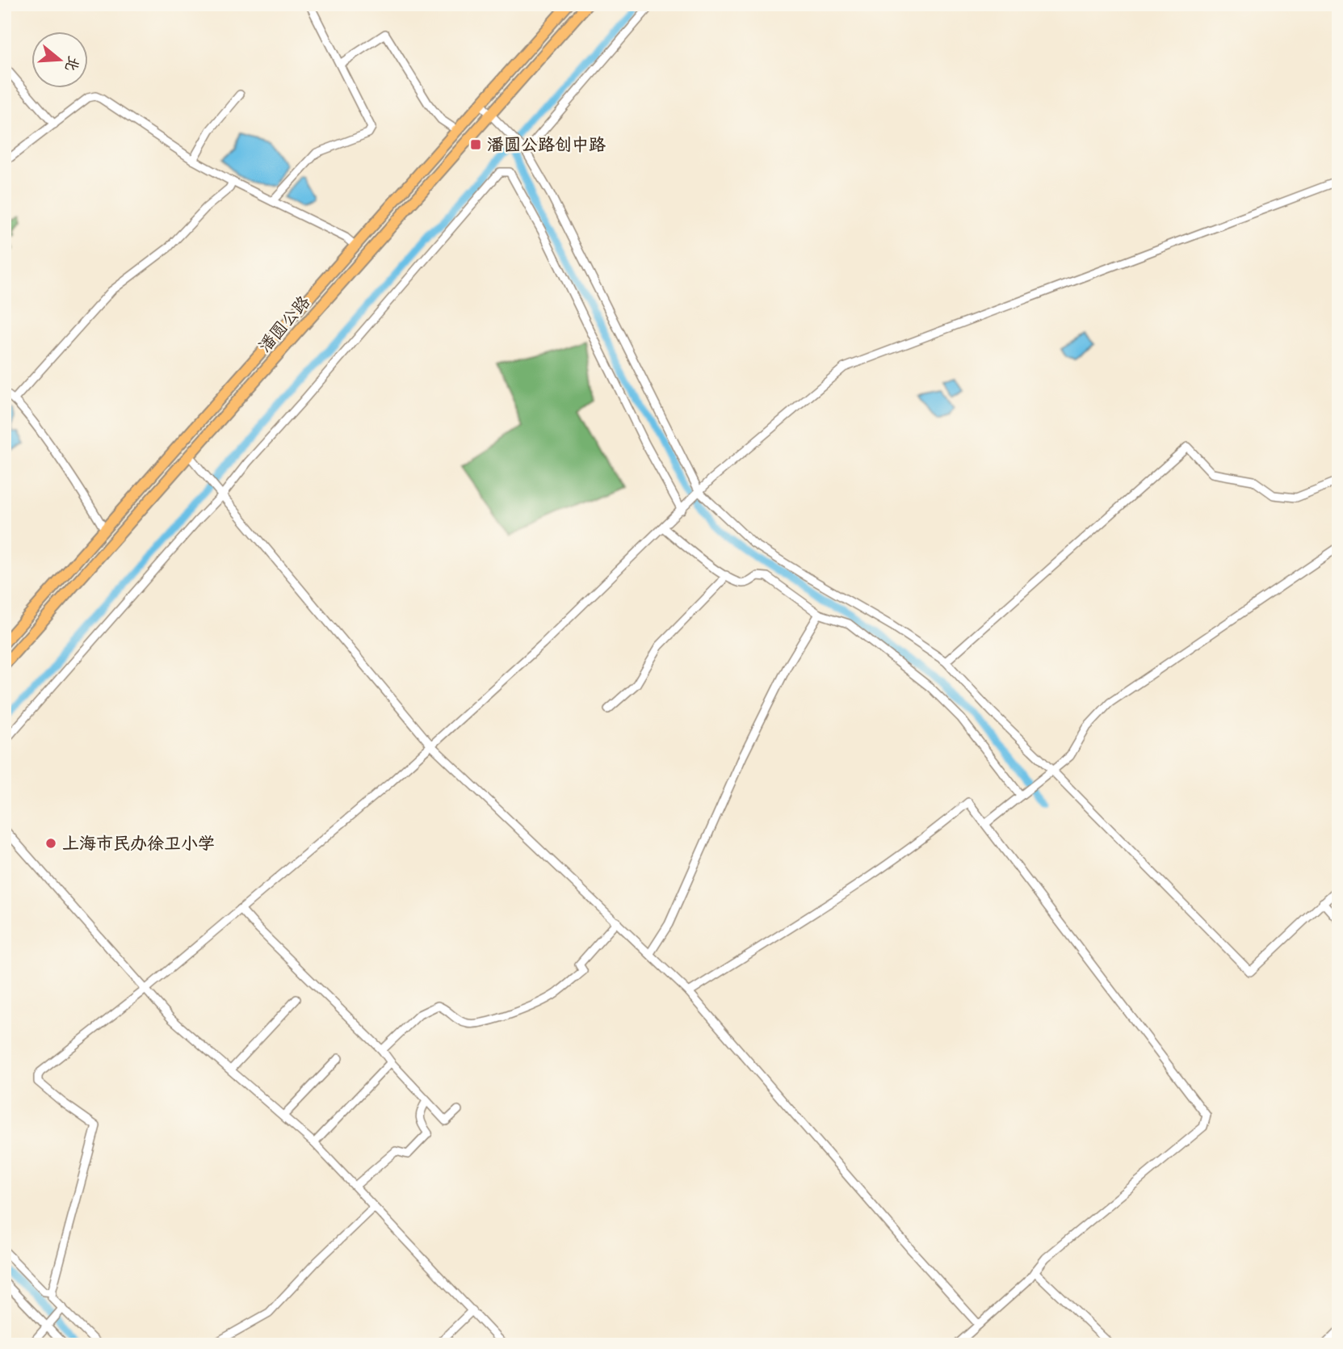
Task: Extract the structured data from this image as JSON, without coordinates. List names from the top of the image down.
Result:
{
  "streets": {
    "main road": ["潘圆公路"]
  },
  "places": {
    "transit": ["潘圆公路创中路"],
    "other": ["上海市民办徐卫小学"]
  },
  "north": "right"
}
